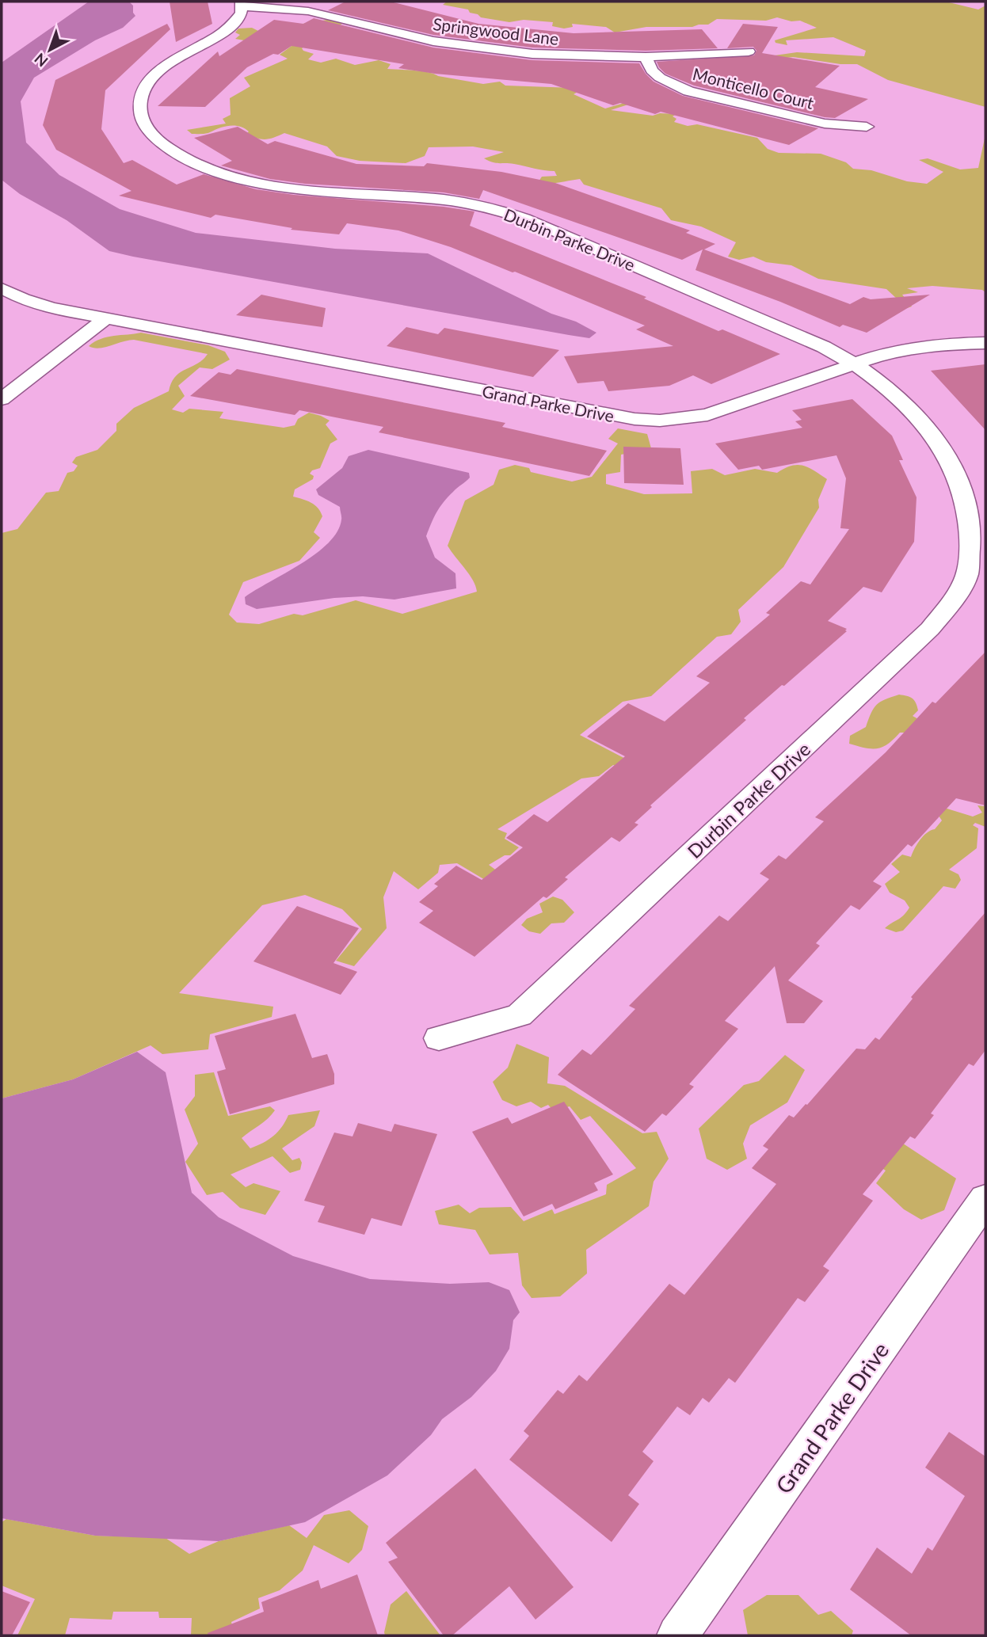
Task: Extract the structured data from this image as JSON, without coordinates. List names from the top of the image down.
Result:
{
  "streets": {
    "street": [
      "Springwood Lane",
      "Monticello Court",
      "Durbin Parke Drive",
      "Grand Parke Drive"
    ]
  },
  "crossings": [
    ["Springwood Lane", "Monticello Court"],
    ["Springwood Lane", "Durbin Parke Drive"],
    ["Durbin Parke Drive", "Grand Parke Drive"]
  ],
  "north": "bottom left"
}
